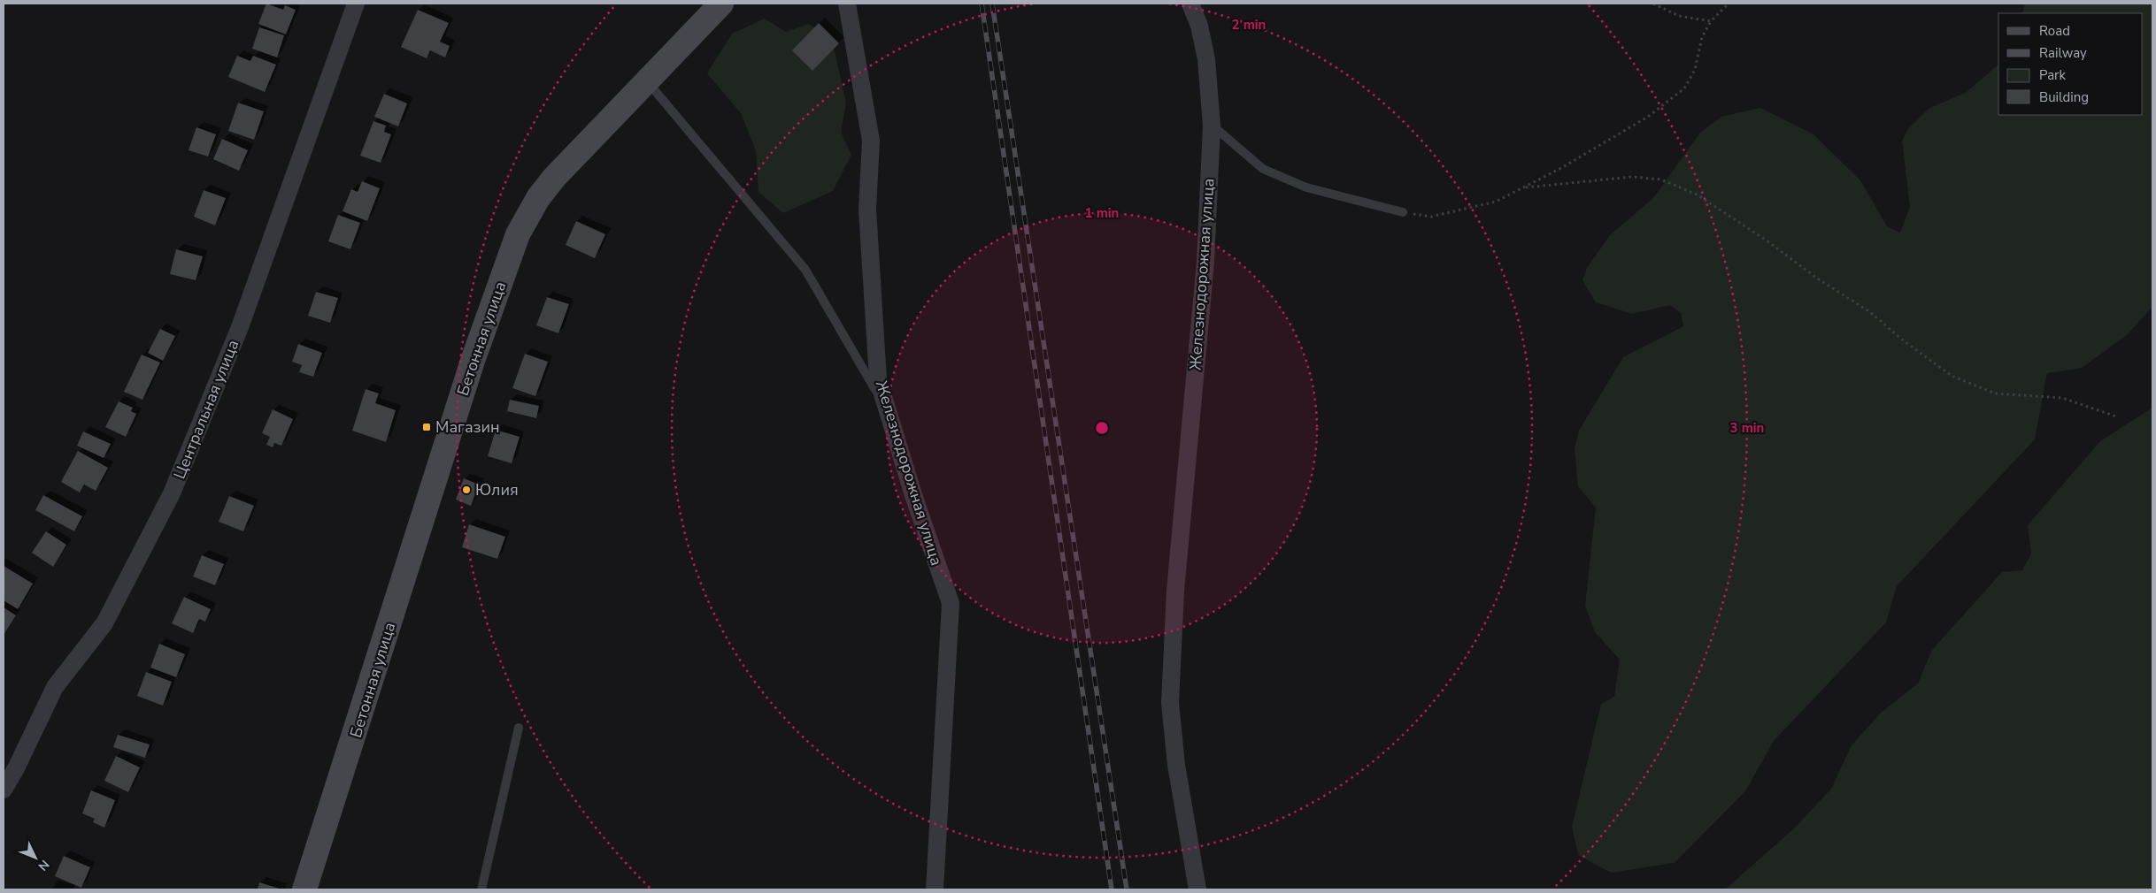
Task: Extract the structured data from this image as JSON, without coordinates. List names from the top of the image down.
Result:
{
  "streets": {
    "main road": ["Бетонная улица"],
    "street": ["Железнодорожная улица", "Центральная улица"]
  },
  "places": {
    "transit": ["Магазин"],
    "other": ["Юлия"]
  },
  "legend": [
    "Road",
    "Railway",
    "Park",
    "Building"
  ],
  "north": "bottom right",
  "rings": ["2 min", "1 min", "3 min"]
}
